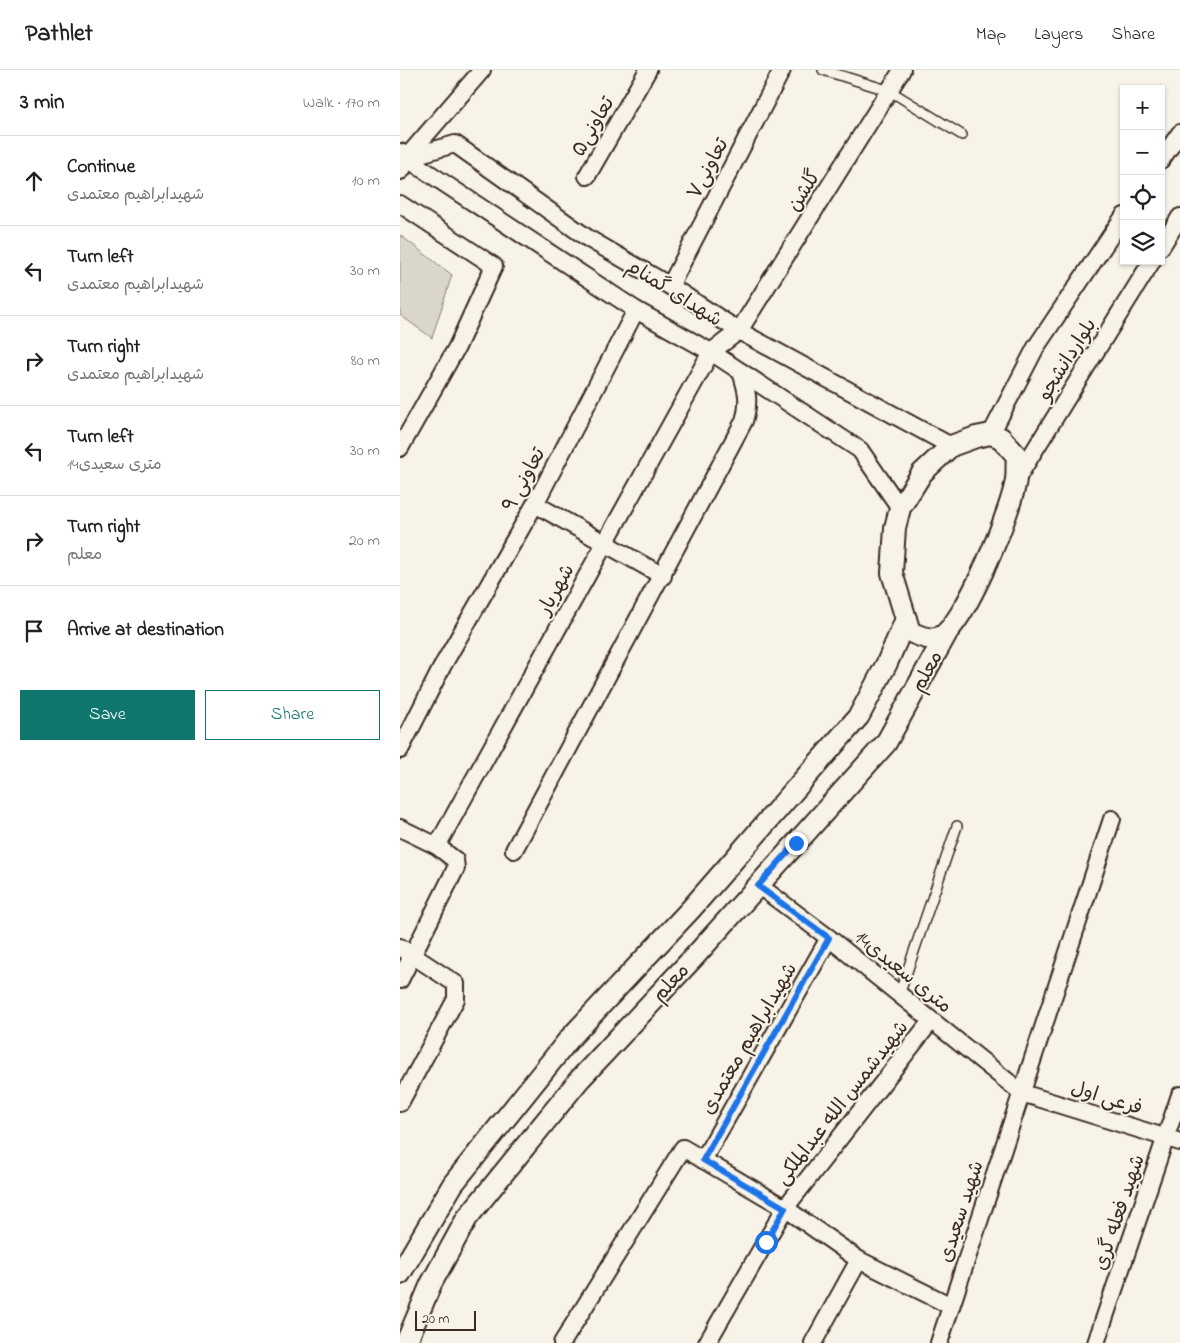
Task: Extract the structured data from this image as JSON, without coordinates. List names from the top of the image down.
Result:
{
  "streets": {
    "street": [
      "تعاونی۵",
      "تعاونی۷",
      "گلشن",
      "شهدای گمنام",
      "بلواردانشجو",
      "تعاونی ۹",
      "شهریار",
      "معلم",
      "14متری سعیدی",
      "شهیدابراهیم معتمدی",
      "فرعی اول",
      "شهیدشمس الله عبدالملکی",
      "شهید سعیدی",
      "شهید فعله گری"
    ]
  },
  "crossings": [
    ["تعاونی۷", "شهدای گمنام"],
    ["گلشن", "شهدای گمنام"],
    ["شهدای گمنام", "تعاونی ۹"],
    ["شهدای گمنام", "شهریار"],
    ["بلواردانشجو", "معلم"],
    ["معلم", "14متری سعیدی"],
    ["14متری سعیدی", "شهیدابراهیم معتمدی"],
    ["14متری سعیدی", "فرعی اول"],
    ["14متری سعیدی", "شهیدشمس الله عبدالملکی"],
    ["14متری سعیدی", "شهید سعیدی"],
    ["فرعی اول", "شهید سعیدی"],
    ["فرعی اول", "شهید فعله گری"],
    ["شهیدشمس الله عبدالملکی", "شهید سعیدی"]
  ],
  "scale_bar": "20 m",
  "page": {
    "header": "Pathlet",
    "nav": ["Map", "Layers", "Share"],
    "heading": ["3 min", "Walk · 170 m"],
    "map_buttons": ["+", "−"],
    "list": [
      ["Continue", "شهیدابراهیم معتمدی", "10 m"],
      ["Turn left", "شهیدابراهیم معتمدی", "30 m"],
      ["Turn right", "شهیدابراهیم معتمدی", "80 m"],
      ["Turn left", "14متری سعیدی", "30 m"],
      ["Turn right", "معلم", "20 m"],
      "Arrive at destination"
    ],
    "buttons": ["Save", "Share"],
    "scale": "20 m"
  }
}
